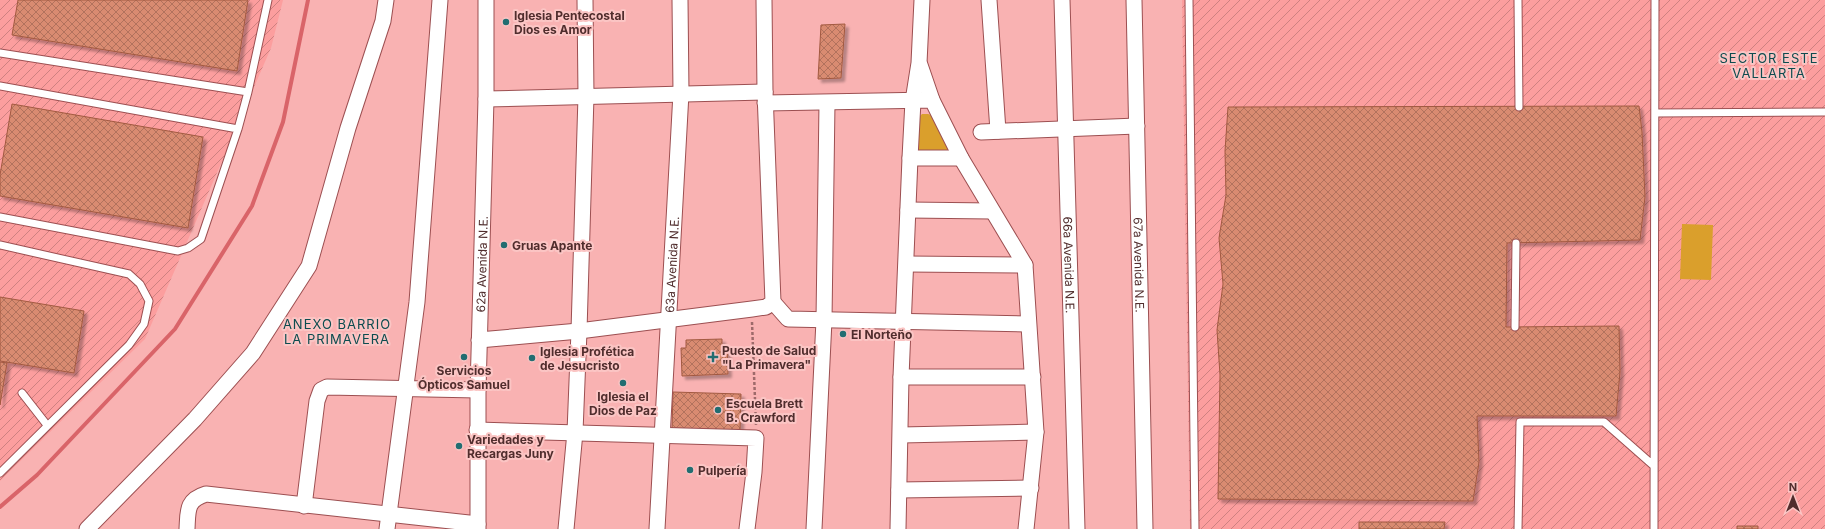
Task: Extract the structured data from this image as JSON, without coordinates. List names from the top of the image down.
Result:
{
  "streets": {
    "street": [
      "62a Avenida N.E.",
      "66a Avenida N.E.",
      "67a Avenida N.E.",
      "63a Avenida N.E."
    ]
  },
  "districts": ["SECTOR ESTE VALLARTA", "ANEXO BARRIO LA PRIMAVERA"],
  "places": {
    "other": [
      "Iglesia Pentecostal Dios es Amor",
      "Gruas Apante",
      "El Norteño",
      "Servicios Ópticos Samuel",
      "Iglesia Profética de Jesucristo",
      "Iglesia el Dios de Paz",
      "Escuela Brett B. Crawford",
      "Variedades y Recargas Juny",
      "Pulpería"
    ],
    "health": ["Puesto de Salud \"La Primavera\""]
  },
  "north": "top"
}
